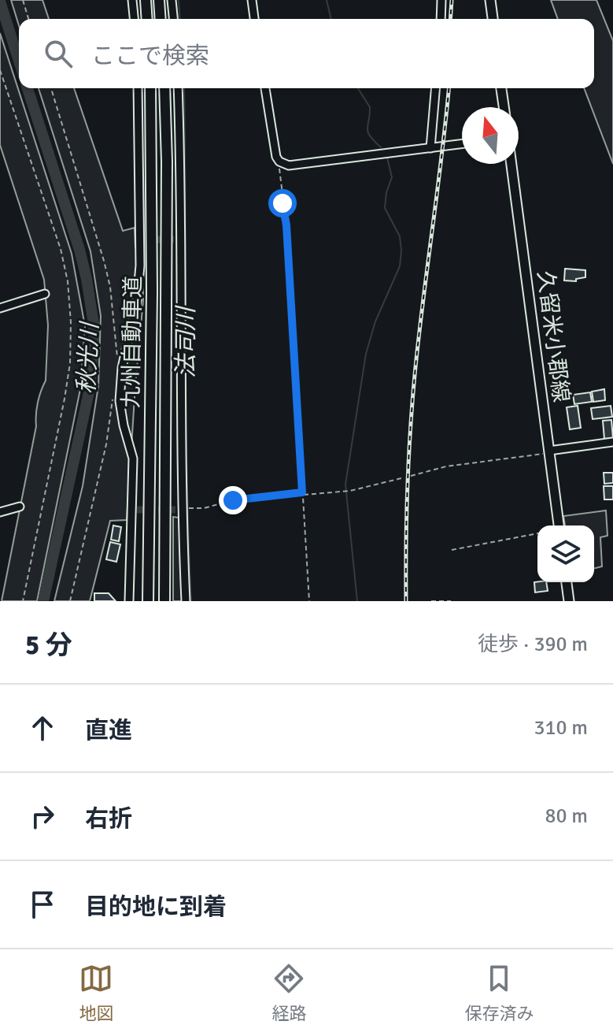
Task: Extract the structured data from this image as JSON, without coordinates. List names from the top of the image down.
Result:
{
  "streets": {
    "highway": ["九州自動車道"],
    "main road": ["久留米小郡線"]
  },
  "water": ["法司川", "秋光川"],
  "north": "top",
  "page": {
    "search": "ここで検索",
    "heading": ["5 分", "徒歩 · 390 m"],
    "list": [
      ["直進", "310 m"],
      ["右折", "80 m"],
      "目的地に到着"
    ],
    "nav": ["地図", "経路", "保存済み"]
  }
}
